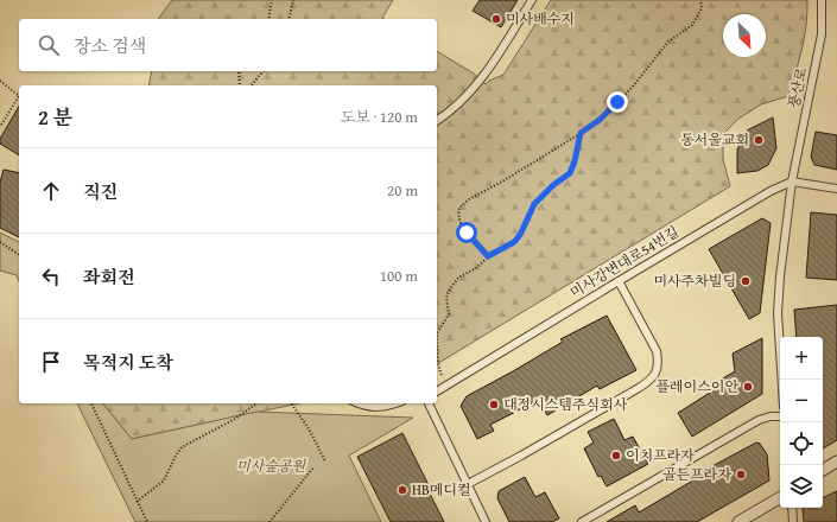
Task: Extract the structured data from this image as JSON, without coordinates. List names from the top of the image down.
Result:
{
  "streets": {
    "lane": ["풍산로", "미사강변대로54번길"]
  },
  "crossings": [
    ["풍산로", "미사강변대로54번길"]
  ],
  "parks": ["미사숲공원"],
  "places": [
    "미사배수지",
    "동서울교회",
    "미사주차빌딩",
    "플레이스이안",
    "대정시스템주식회사",
    "이치프라자",
    "골든프라자",
    "HB메디컬"
  ],
  "north": "bottom right",
  "page": {
    "search": "장소 검색",
    "heading": ["2 분", "도보 · 120 m"],
    "list": [
      ["직진", "20 m"],
      ["좌회전", "100 m"],
      "목적지 도착"
    ],
    "map_buttons": ["+", "−"]
  }
}
